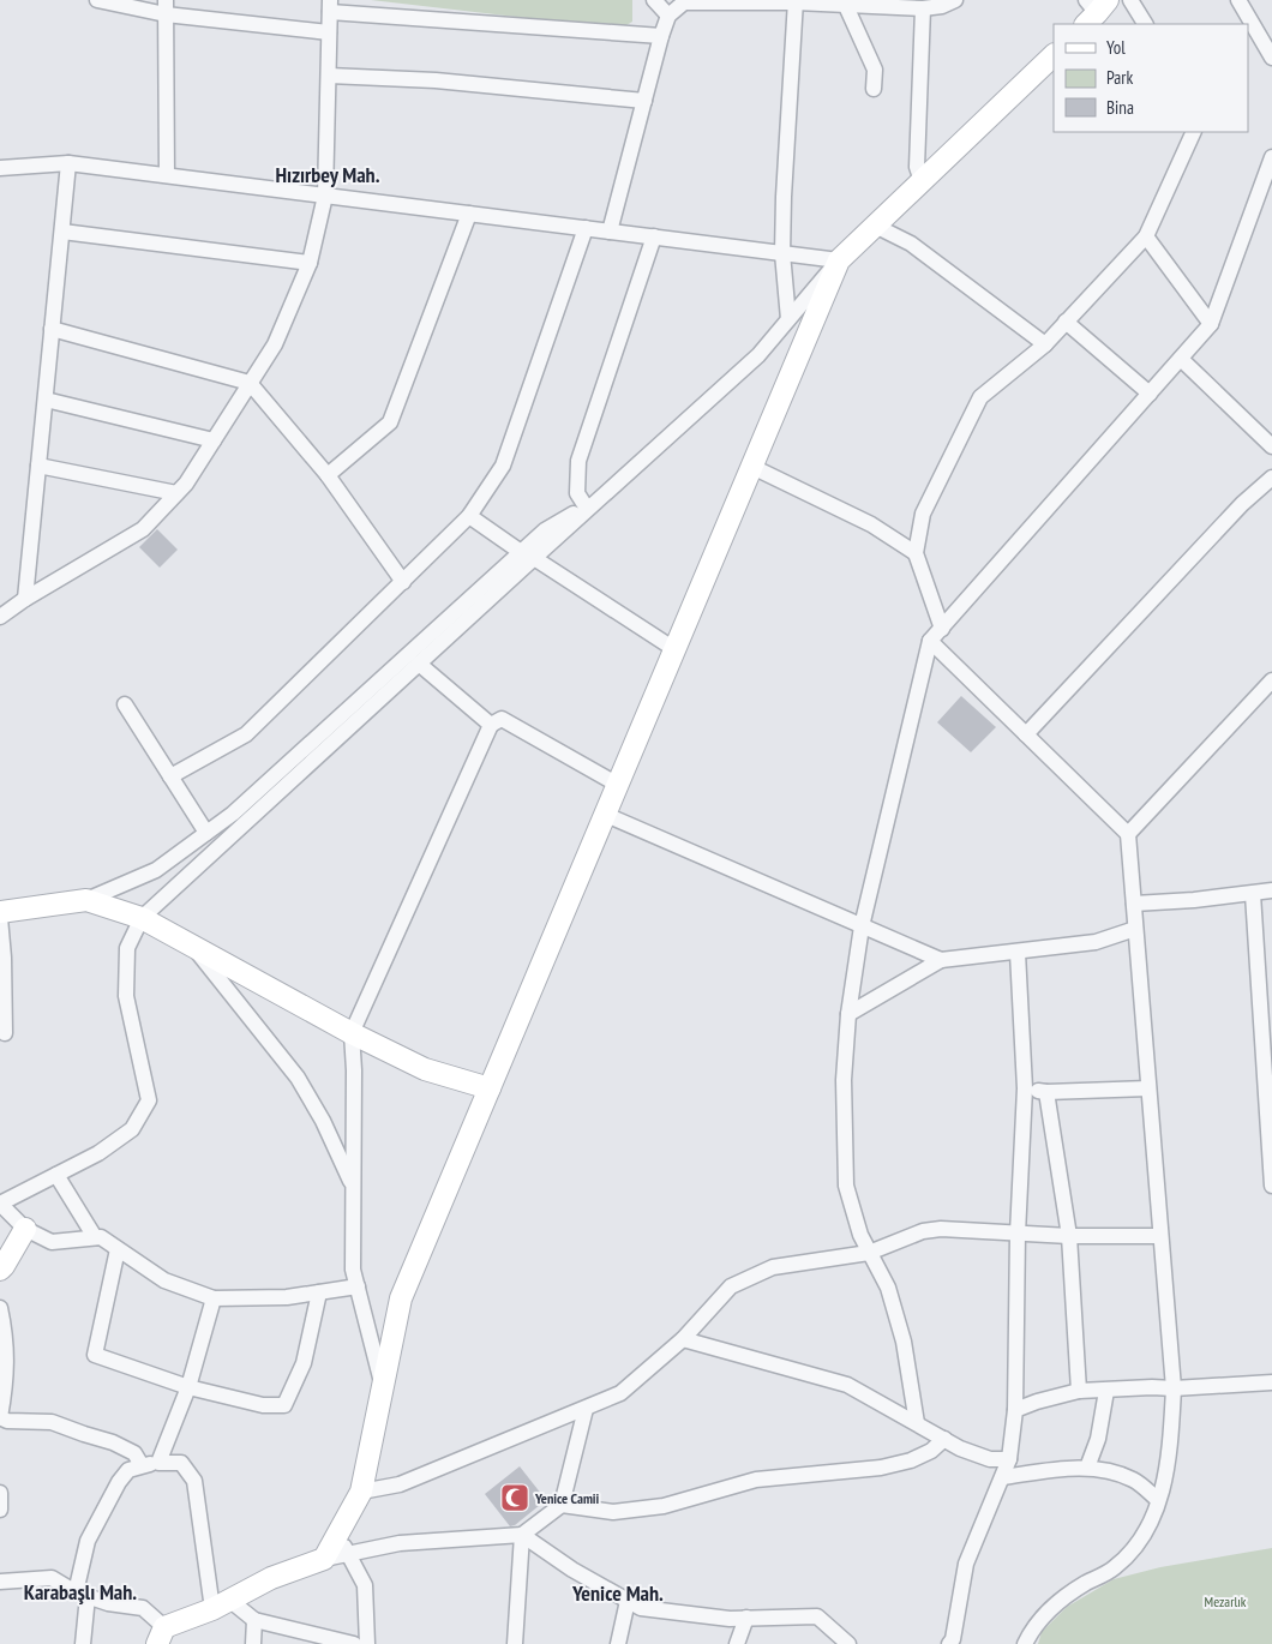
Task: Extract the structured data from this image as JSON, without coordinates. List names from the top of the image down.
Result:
{
  "districts": ["Hızırbey Mah.", "Karabaşlı Mah.", "Yenice Mah."],
  "parks": ["Mezarlık"],
  "places": {
    "mosque": ["Yenice Camii"]
  },
  "legend": ["Yol", "Park", "Bina"]
}
